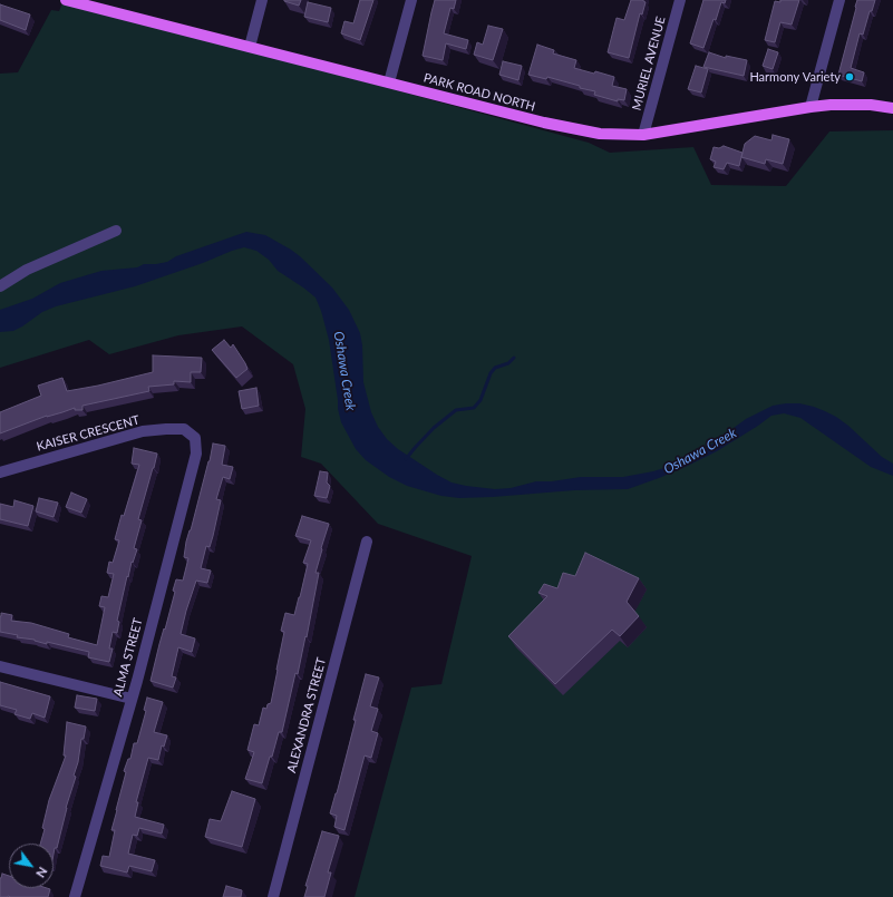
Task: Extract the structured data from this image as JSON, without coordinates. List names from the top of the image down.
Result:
{
  "streets": {
    "main road": ["PARK ROAD NORTH"],
    "street": [
      "MURIEL AVENUE",
      "KAISER CRESCENT",
      "ALMA STREET",
      "ALEXANDRA STREET"
    ]
  },
  "crossings": [
    ["MURIEL AVENUE", "PARK ROAD NORTH"],
    ["KAISER CRESCENT", "ALMA STREET"]
  ],
  "water": ["Oshawa Creek"],
  "places": ["Harmony Variety"],
  "north": "bottom right"
}
